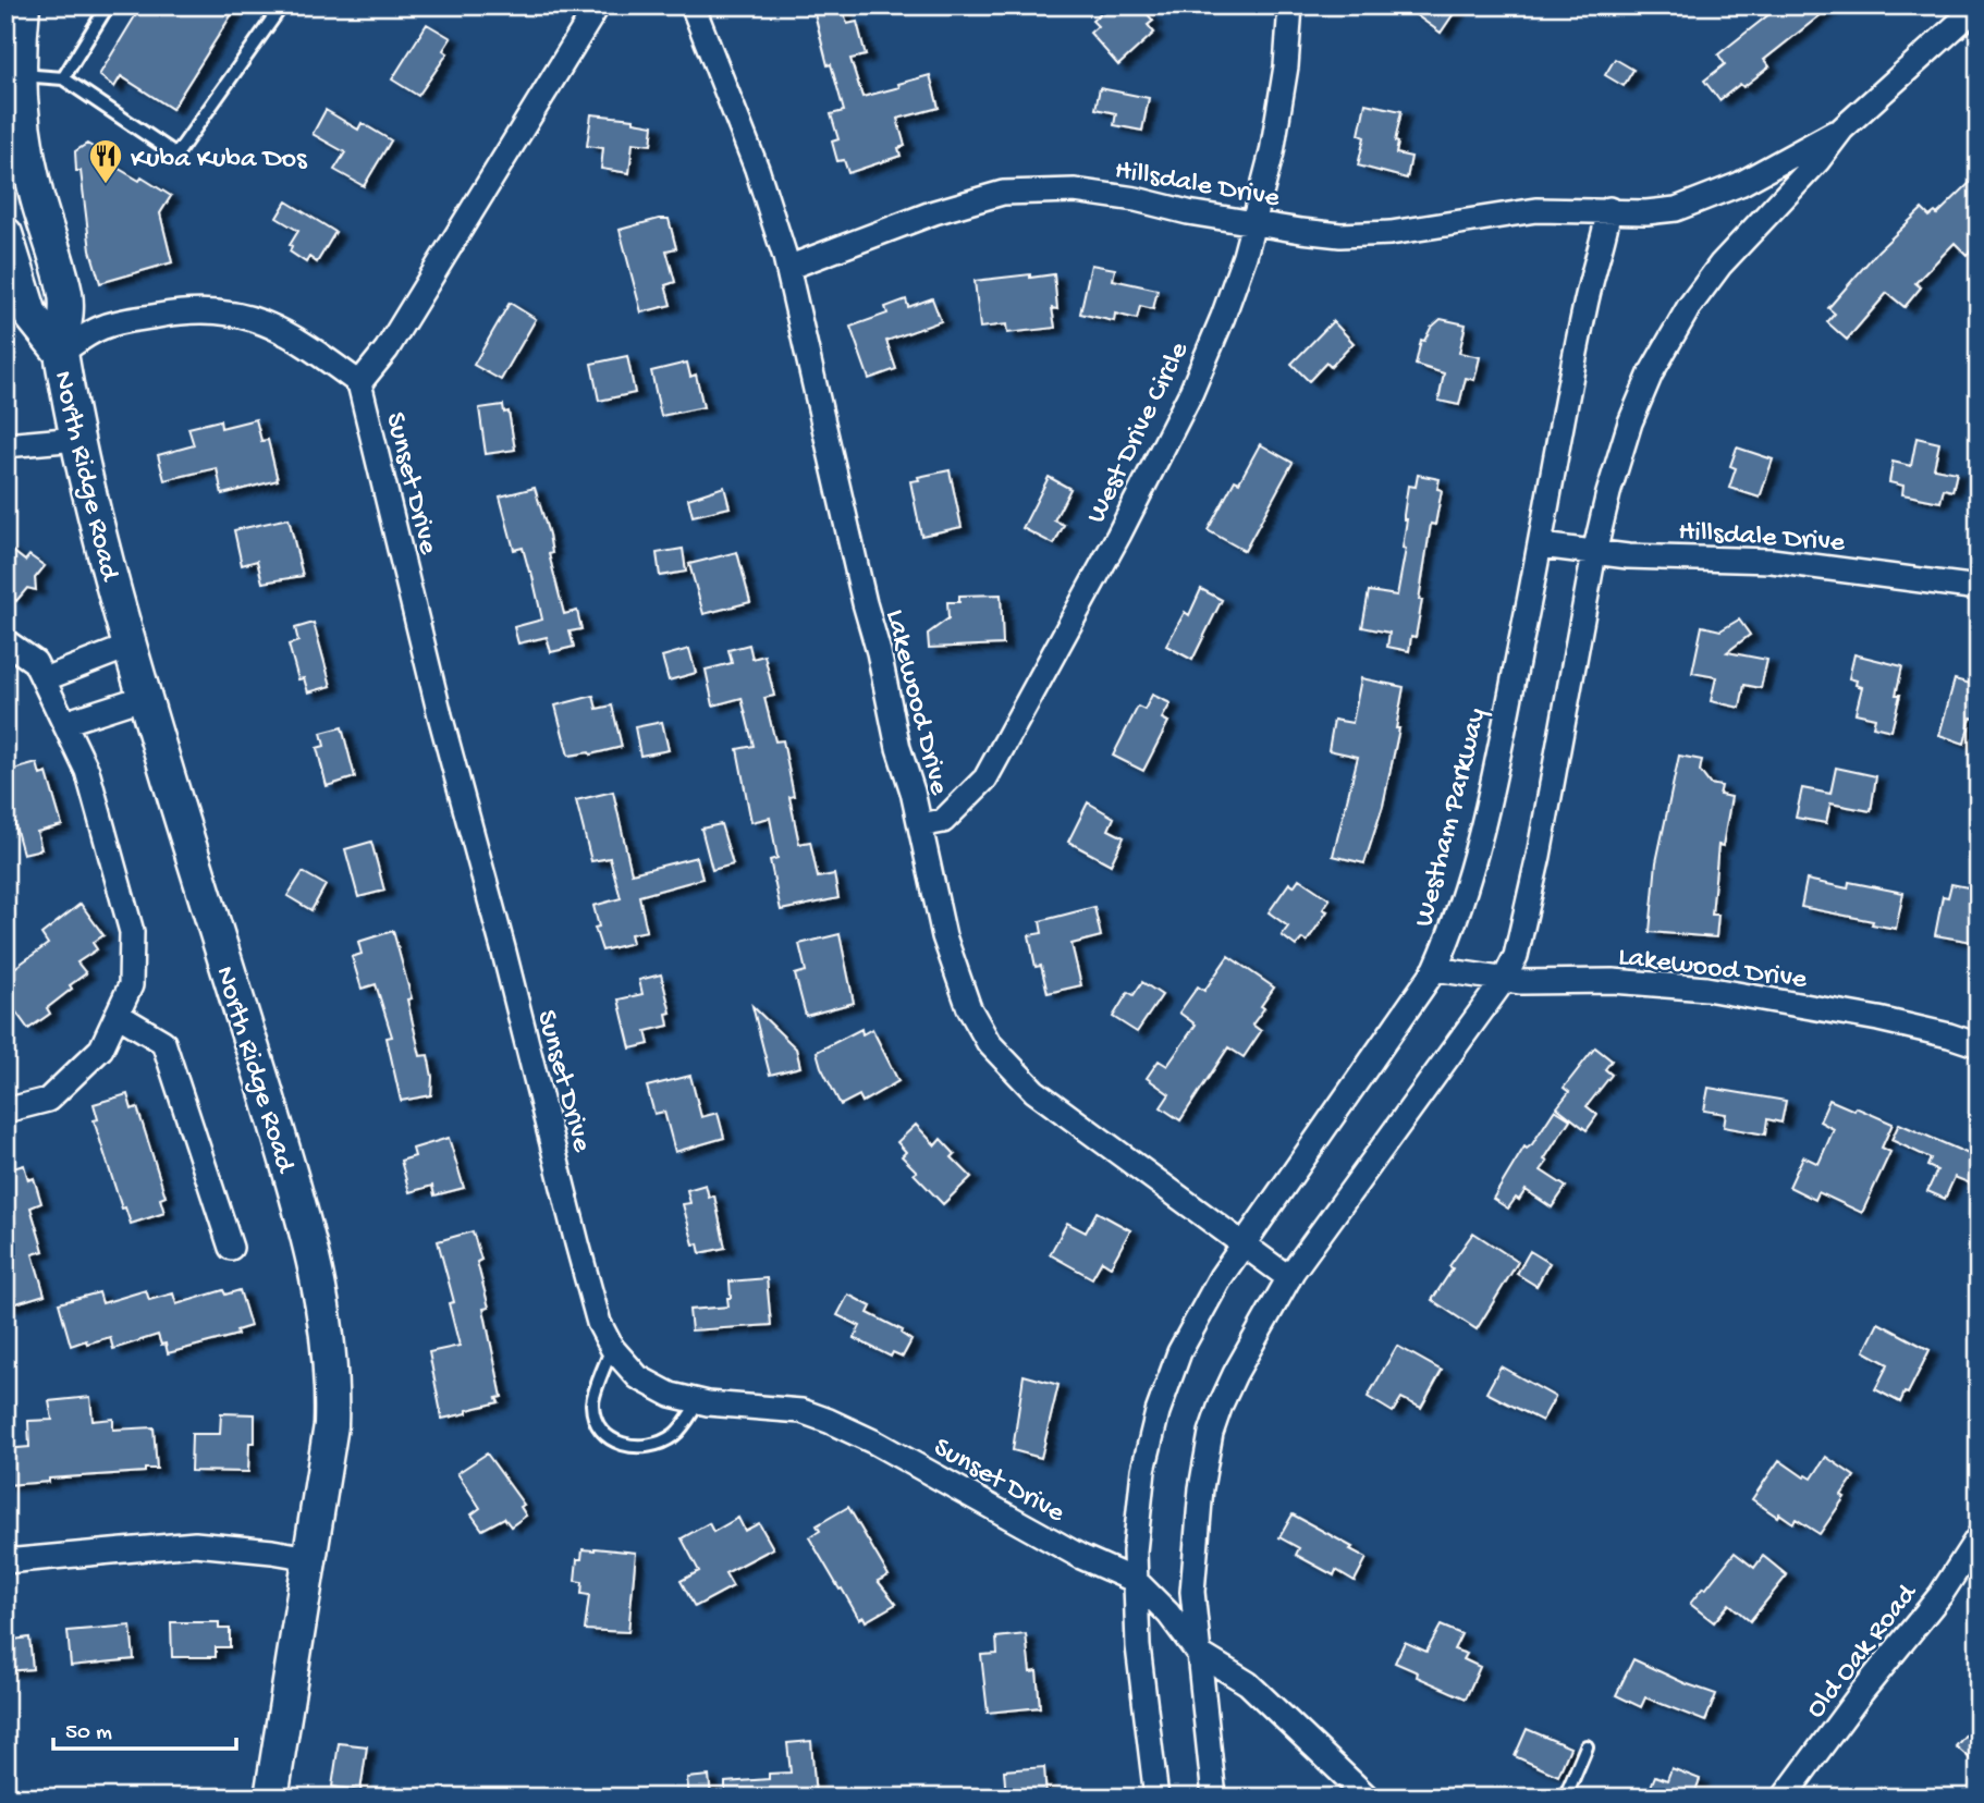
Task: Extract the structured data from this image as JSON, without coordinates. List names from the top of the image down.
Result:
{
  "streets": {
    "main road": ["North Ridge Road"],
    "street": [
      "Hillsdale Drive",
      "West Drive Circle",
      "Sunset Drive",
      "Lakewood Drive",
      "Westham Parkway",
      "Old Oak Road"
    ]
  },
  "crossings": [
    ["Hillsdale Drive", "West Drive Circle"],
    ["Hillsdale Drive", "Lakewood Drive"],
    ["Hillsdale Drive", "Westham Parkway"],
    ["West Drive Circle", "Lakewood Drive"],
    ["Sunset Drive", "Westham Parkway"],
    ["Lakewood Drive", "Westham Parkway"]
  ],
  "places": {
    "restaurant": ["Kuba Kuba Dos"]
  },
  "scale_bar": "50 m"
}
